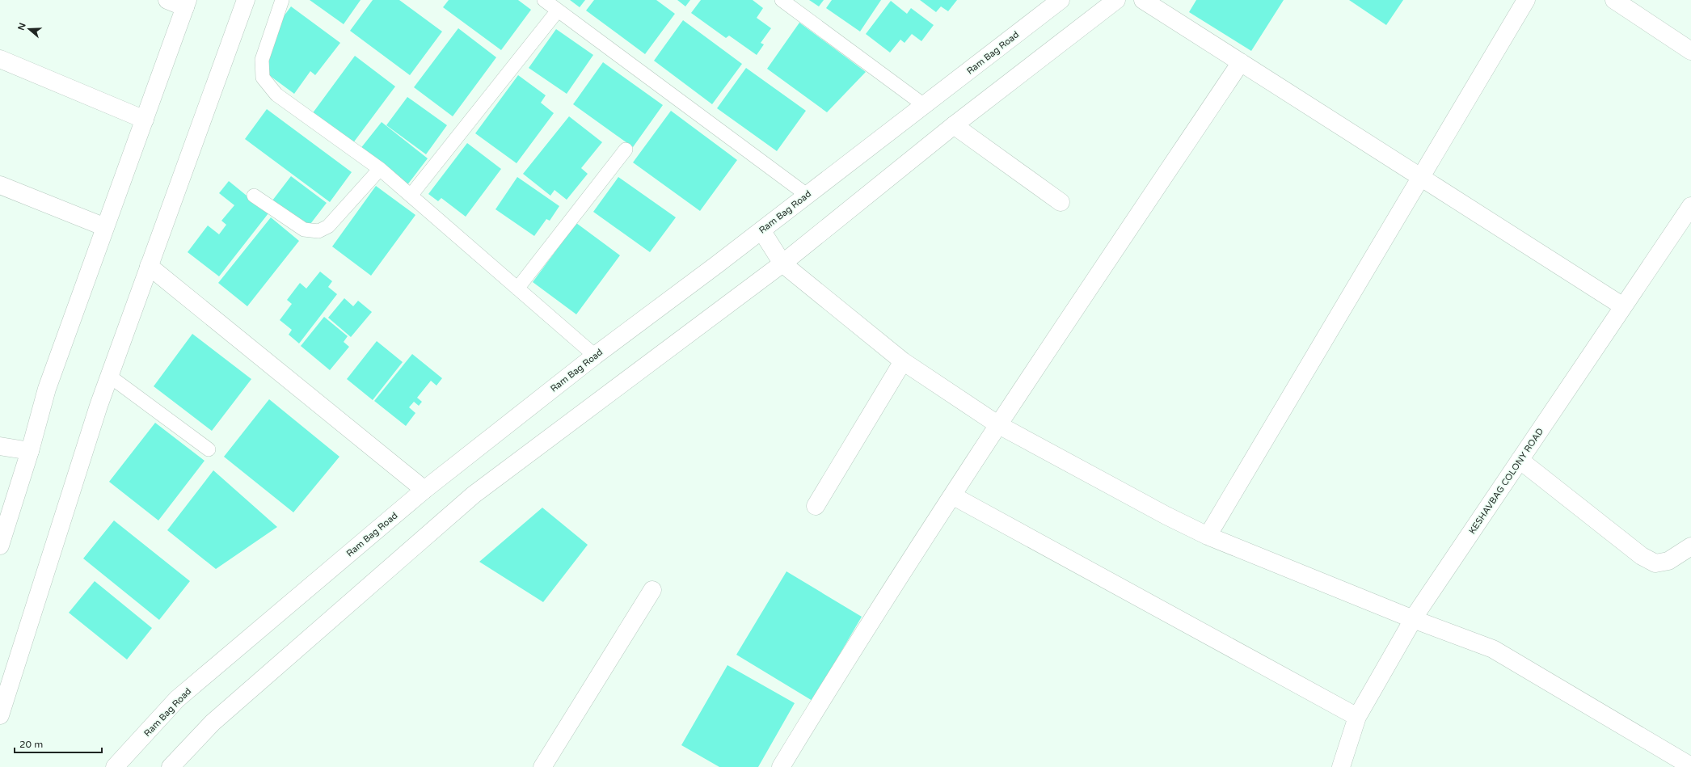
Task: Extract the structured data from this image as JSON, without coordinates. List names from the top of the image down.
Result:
{
  "streets": {
    "street": ["Ram Bag Road", "KESHAVBAG COLONY ROAD"]
  },
  "scale_bar": "20 m",
  "north": "left"
}
